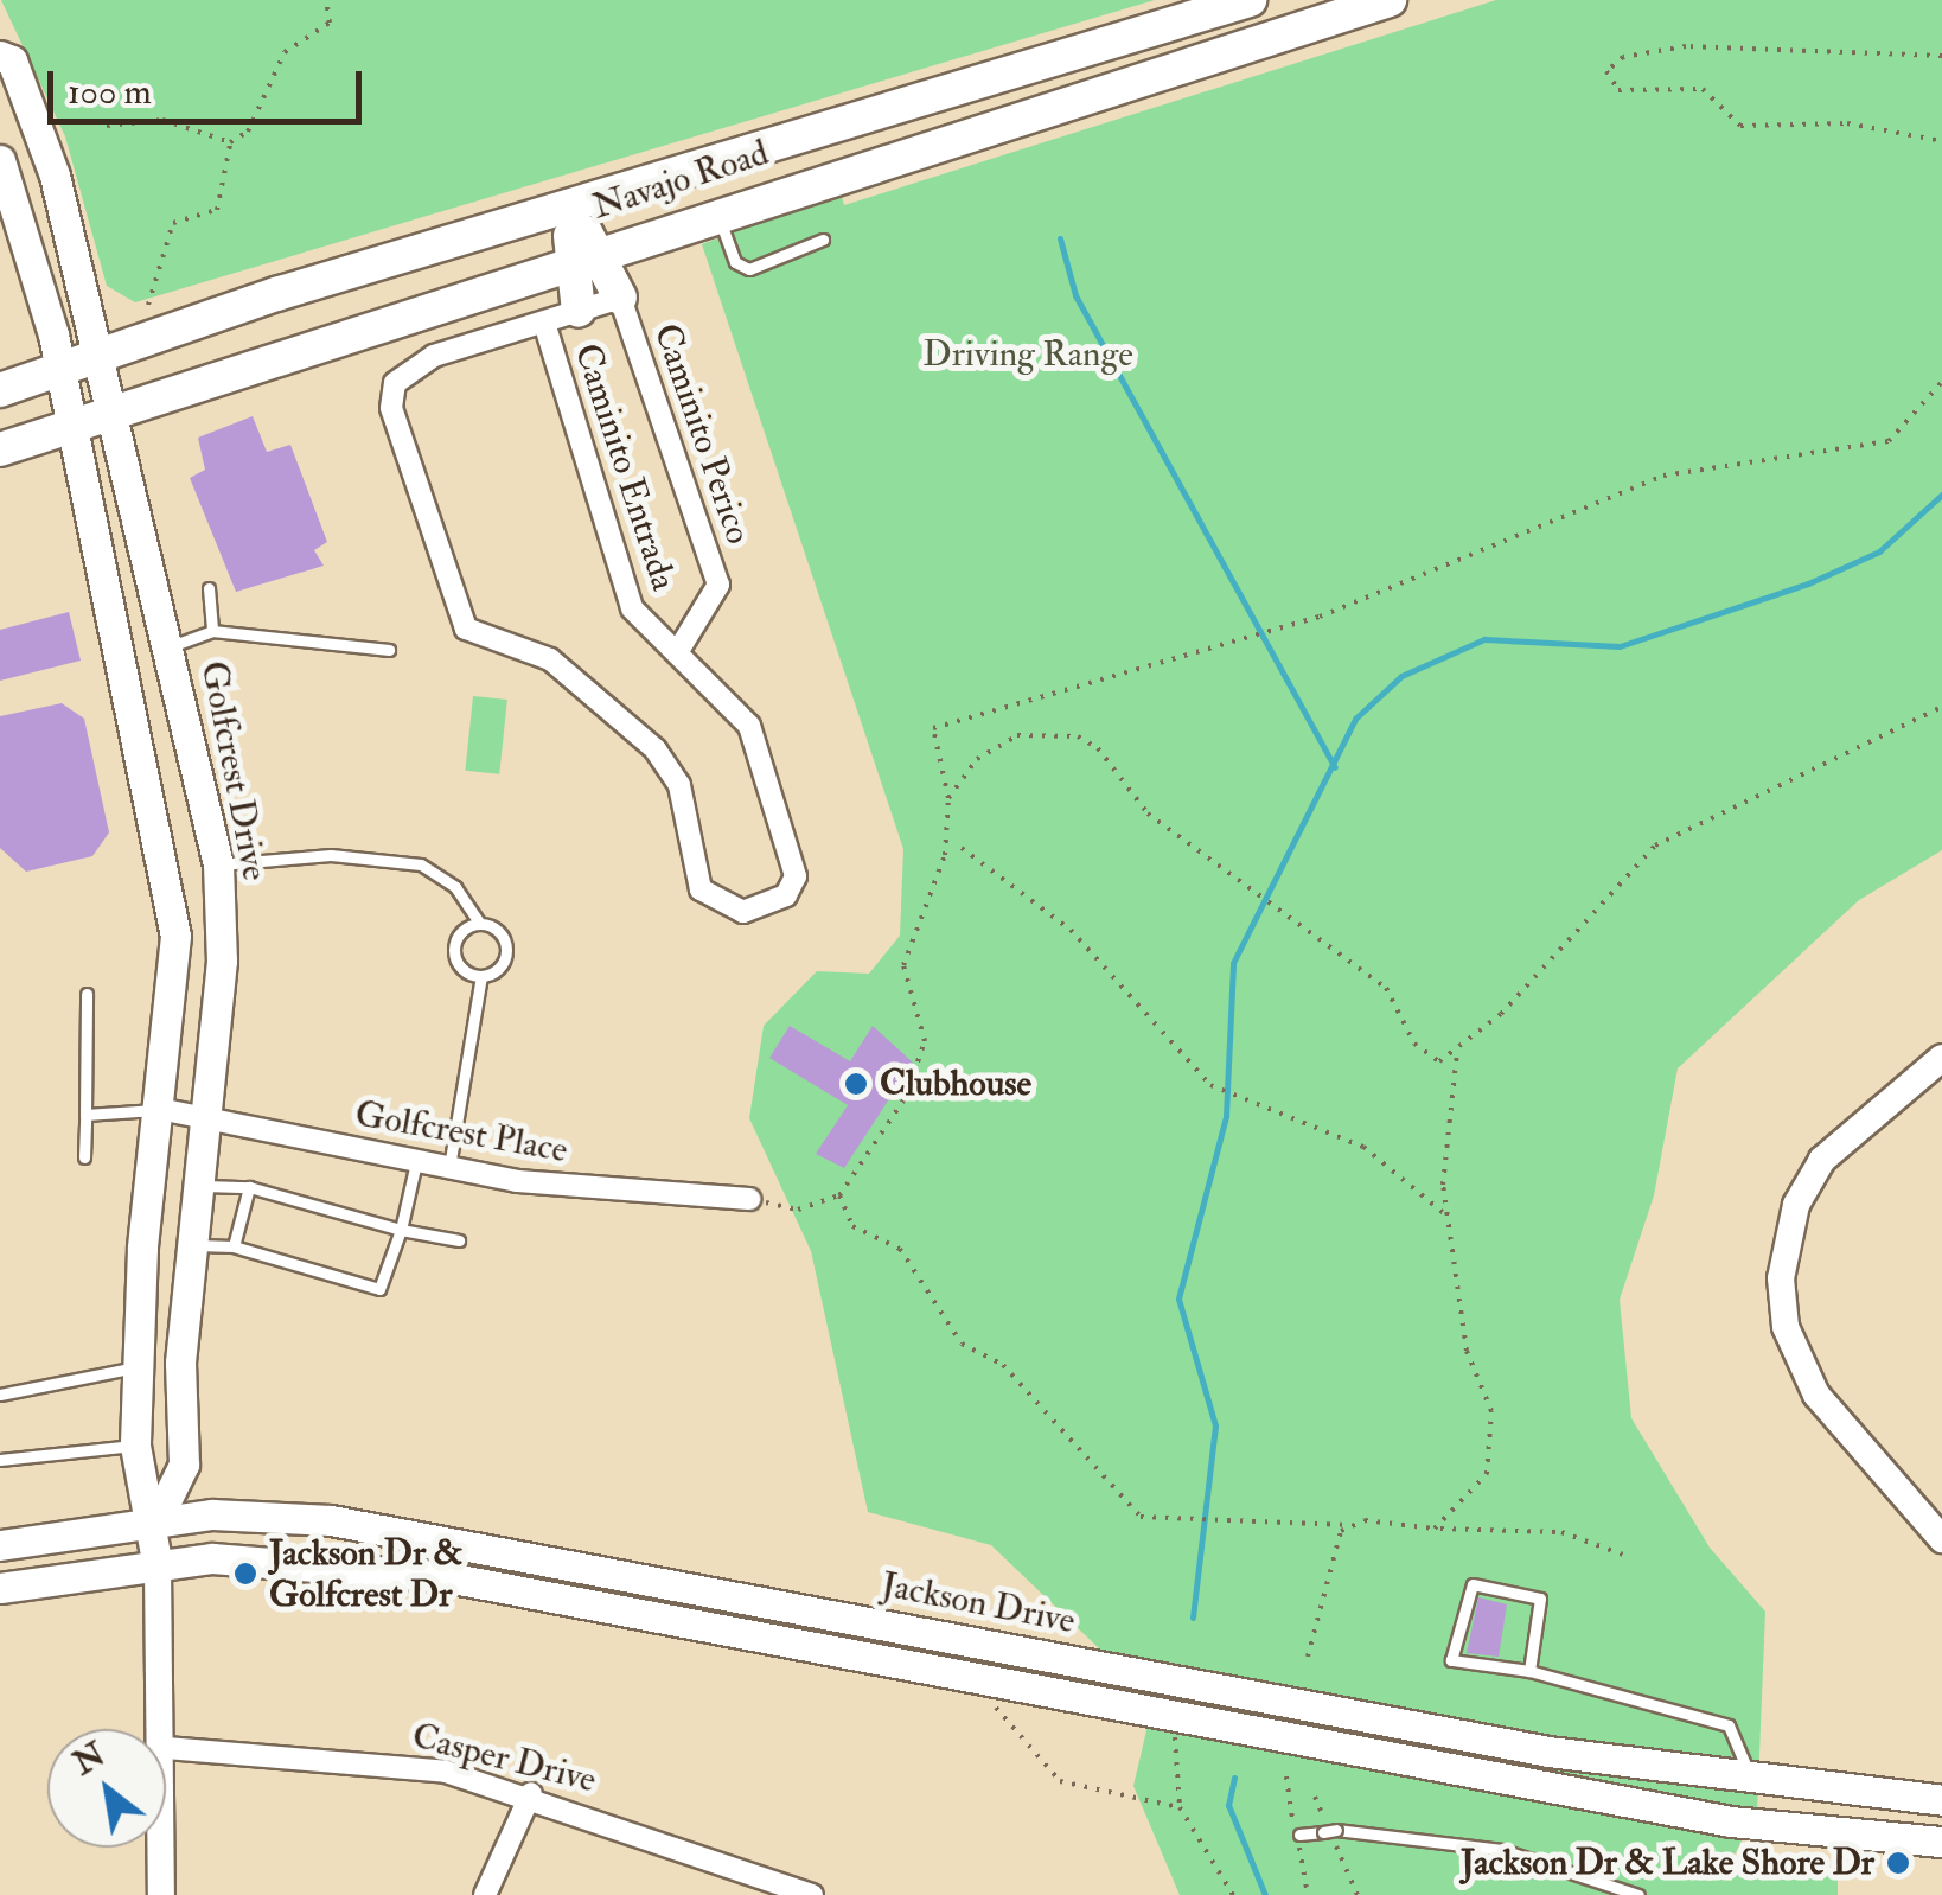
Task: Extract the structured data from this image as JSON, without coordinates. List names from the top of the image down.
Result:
{
  "streets": {
    "main road": ["Navajo Road", "Golfcrest Drive", "Jackson Drive"],
    "street": [
      "Caminito Perico",
      "Caminito Entrada",
      "Golfcrest Place",
      "Casper Drive"
    ]
  },
  "crossings": [
    ["Navajo Road", "Golfcrest Drive"],
    ["Caminito Perico", "Caminito Entrada"],
    ["Golfcrest Drive", "Golfcrest Place"],
    ["Golfcrest Drive", "Jackson Drive"]
  ],
  "parks": ["Driving Range"],
  "places": ["Clubhouse", "Jackson Dr & Golfcrest Dr", "Jackson Dr & Lake Shore Dr"],
  "scale_bar": "100 m",
  "north": "top left"
}
